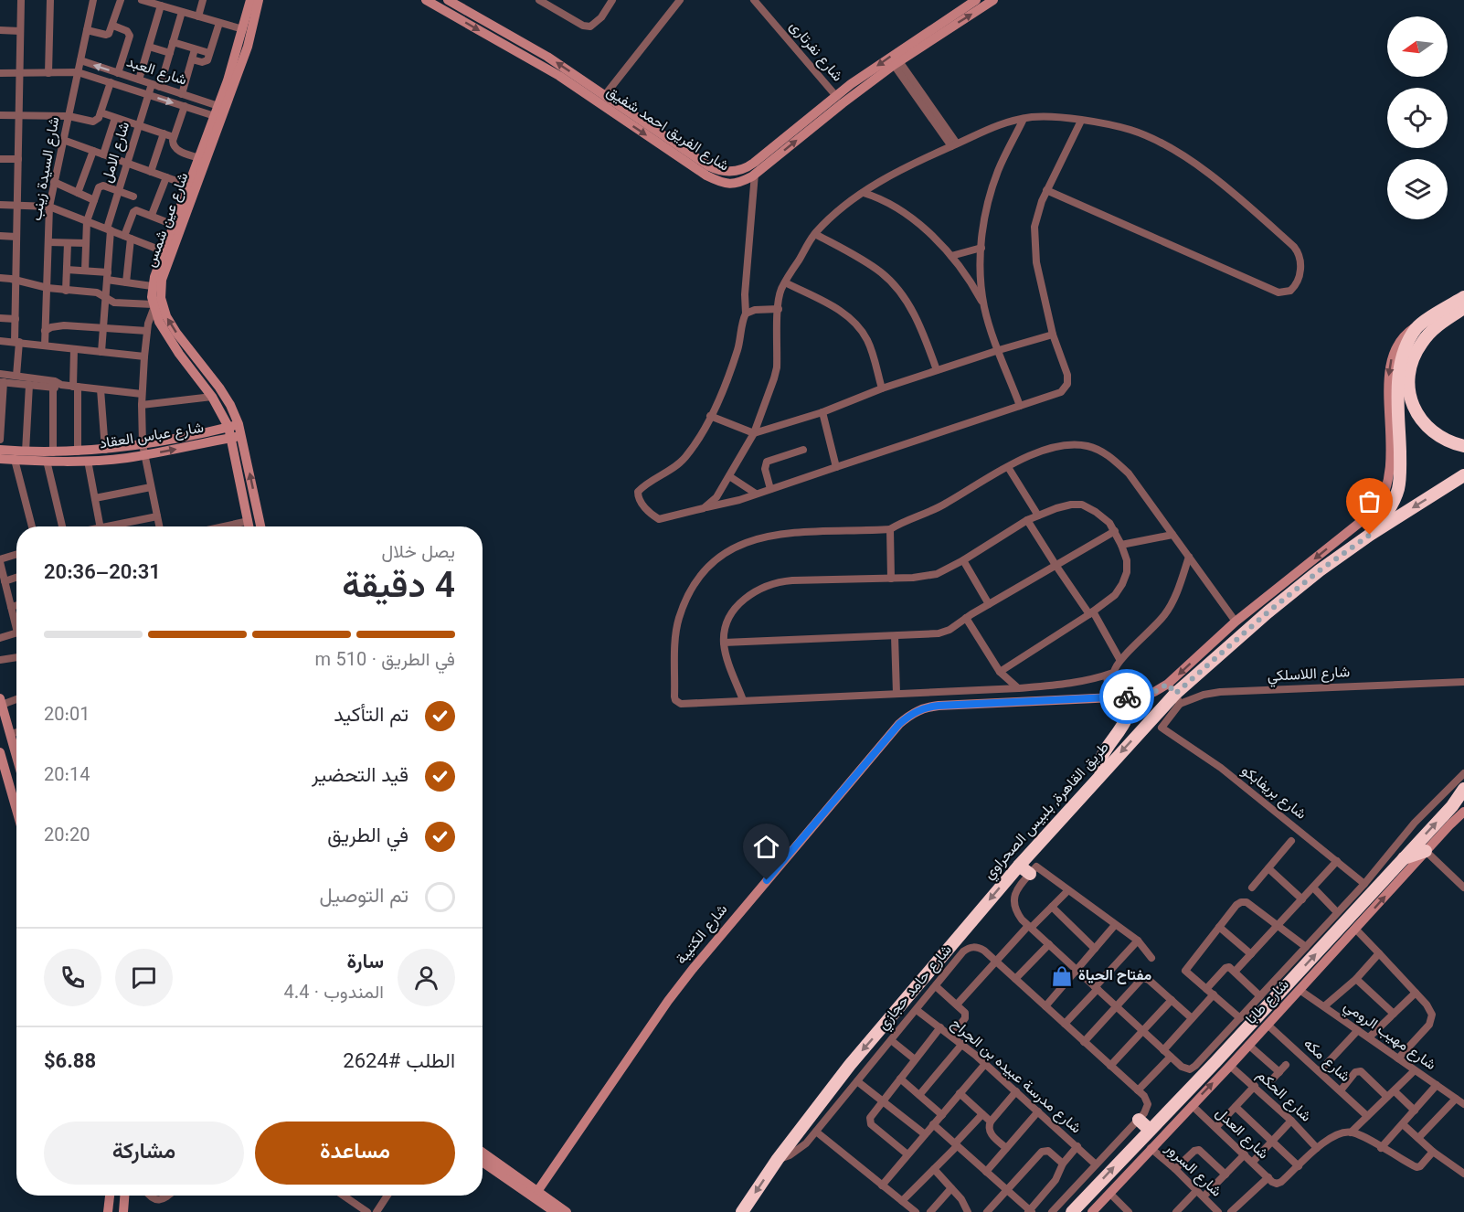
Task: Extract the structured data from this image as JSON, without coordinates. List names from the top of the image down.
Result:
{
  "streets": {
    "highway": ["طريق القاهرة, بلبيس الصحراوي"],
    "street": [
      "شارع نفرتارى",
      "شارع العبد",
      "شارع الفريق احمد شفيق",
      "شارع الامل",
      "شارع السيدة زينب",
      "شارع عين شمس",
      "شارع عباس العقاد",
      "شارع اللاسلكي",
      "شارع بريفابكو",
      "شارع الكتيبة",
      "شارع حامد حجازي",
      "شارع طابا",
      "شارع مهيب الرومي",
      "شارع مكه",
      "شارع مدرسة عبيده بن الجراح",
      "شارع الحكم",
      "شارع العدل",
      "شارع السرور"
    ]
  },
  "crossings": [
    ["شارع نفرتارى", "شارع الفريق احمد شفيق"],
    ["شارع العبد", "شارع الامل"],
    ["شارع العبد", "شارع السيدة زينب"],
    ["شارع العبد", "شارع عين شمس"],
    ["شارع عين شمس", "شارع عباس العقاد"],
    ["شارع اللاسلكي", "شارع بريفابكو"],
    ["شارع اللاسلكي", "طريق القاهرة, بلبيس الصحراوي"],
    ["شارع اللاسلكي", "شارع الكتيبة"],
    ["شارع بريفابكو", "طريق القاهرة, بلبيس الصحراوي"],
    ["شارع بريفابكو", "شارع الكتيبة"],
    ["طريق القاهرة, بلبيس الصحراوي", "شارع الكتيبة"],
    ["طريق القاهرة, بلبيس الصحراوي", "شارع حامد حجازي"],
    ["شارع حامد حجازي", "شارع مدرسة عبيده بن الجراح"],
    ["شارع طابا", "شارع مهيب الرومي"],
    ["شارع طابا", "شارع مكه"],
    ["شارع طابا", "شارع الحكم"],
    ["شارع طابا", "شارع العدل"],
    ["شارع طابا", "شارع السرور"]
  ],
  "one_way": ["طريق القاهرة, بلبيس الصحراوي"],
  "places": {
    "shop": ["مفتاح الحياة"]
  },
  "north": "left",
  "page": {
    "heading": ["4 دقيقة", "يصل خلال", "20:31–20:36"],
    "panel": [
      "سارة",
      "المندوب · 4.4",
      "الطلب #2624",
      "$6.88"
    ],
    "bar": "في الطريق · 510 m",
    "list": [
      ["تم التأكيد", "20:01"],
      ["قيد التحضير", "20:14"],
      ["في الطريق", "20:20"],
      "تم التوصيل"
    ],
    "buttons": ["مساعدة", "مشاركة"]
  }
}
